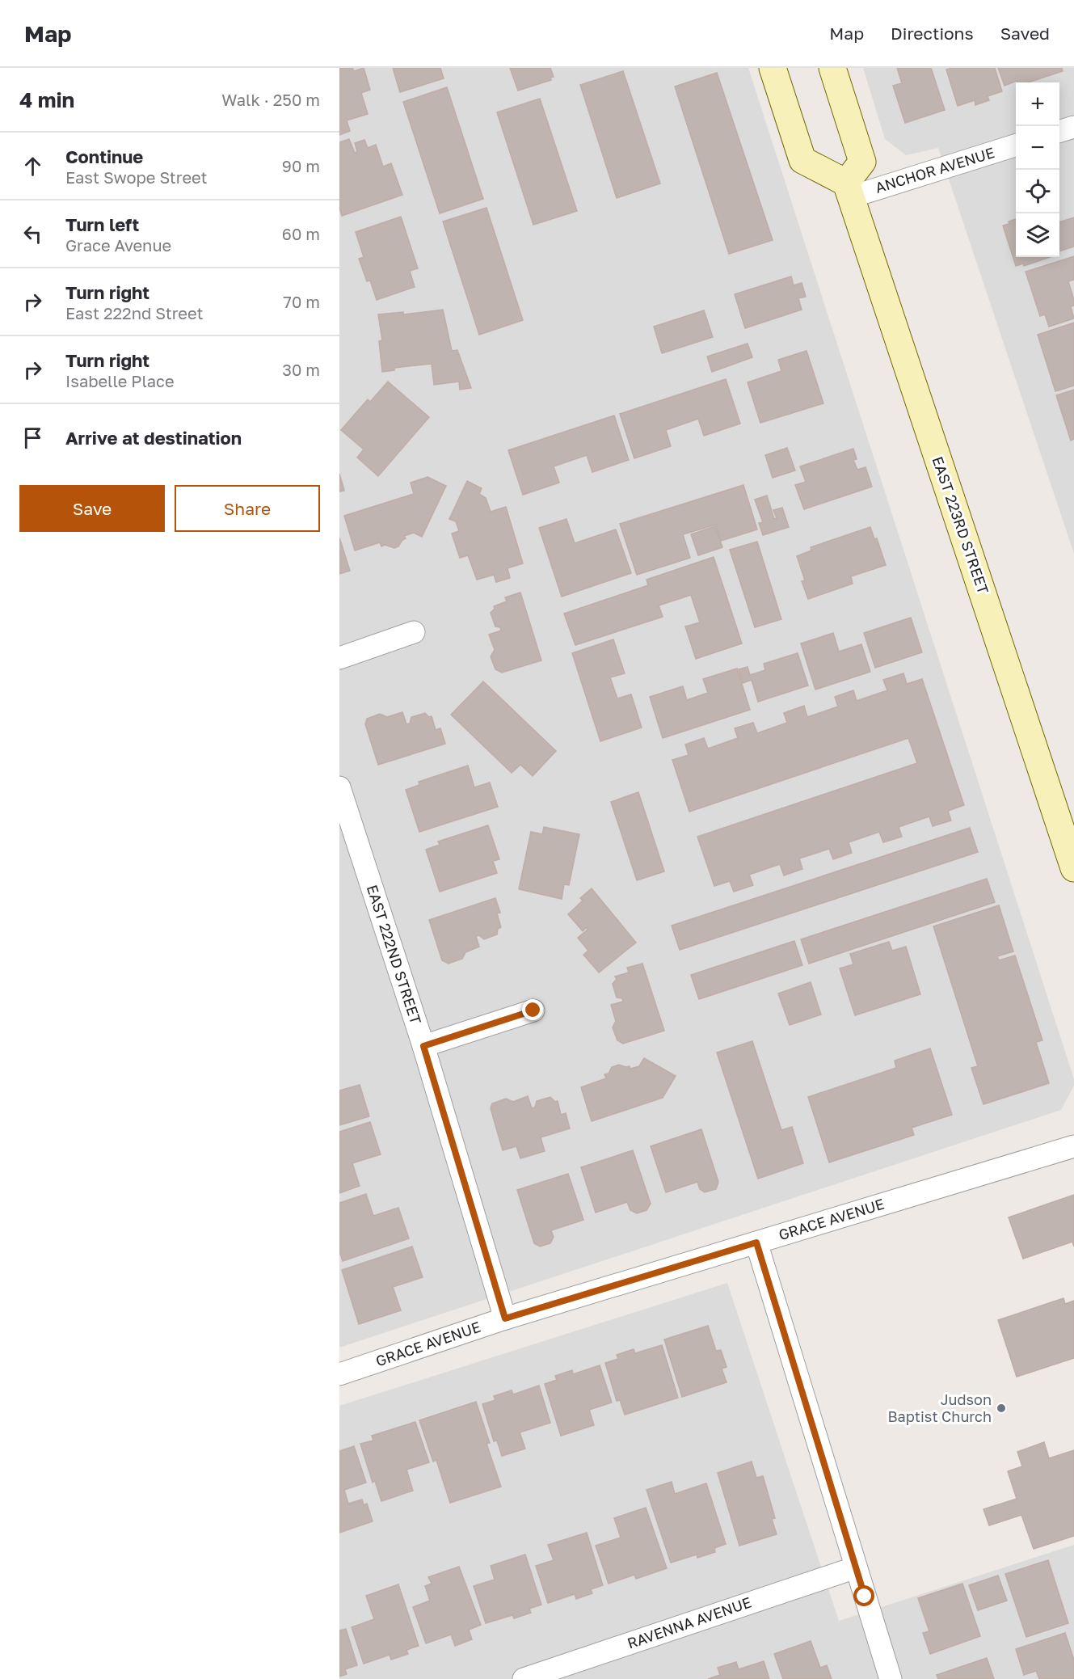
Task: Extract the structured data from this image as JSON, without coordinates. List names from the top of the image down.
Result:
{
  "streets": {
    "main road": ["EAST 223RD STREET"],
    "street": [
      "ANCHOR AVENUE",
      "EAST 222ND STREET",
      "GRACE AVENUE",
      "RAVENNA AVENUE"
    ]
  },
  "crossings": [
    ["ANCHOR AVENUE", "EAST 223RD STREET"],
    ["EAST 222ND STREET", "GRACE AVENUE"]
  ],
  "places": ["Judson Baptist Church"],
  "page": {
    "header": "Map",
    "nav": ["Map", "Directions", "Saved"],
    "heading": ["4 min", "Walk · 250 m"],
    "map_buttons": ["+", "−"],
    "list": [
      ["Continue", "East Swope Street", "90 m"],
      ["Turn left", "Grace Avenue", "60 m"],
      ["Turn right", "East 222nd Street", "70 m"],
      ["Turn right", "Isabelle Place", "30 m"],
      "Arrive at destination"
    ],
    "buttons": ["Save", "Share"]
  }
}
